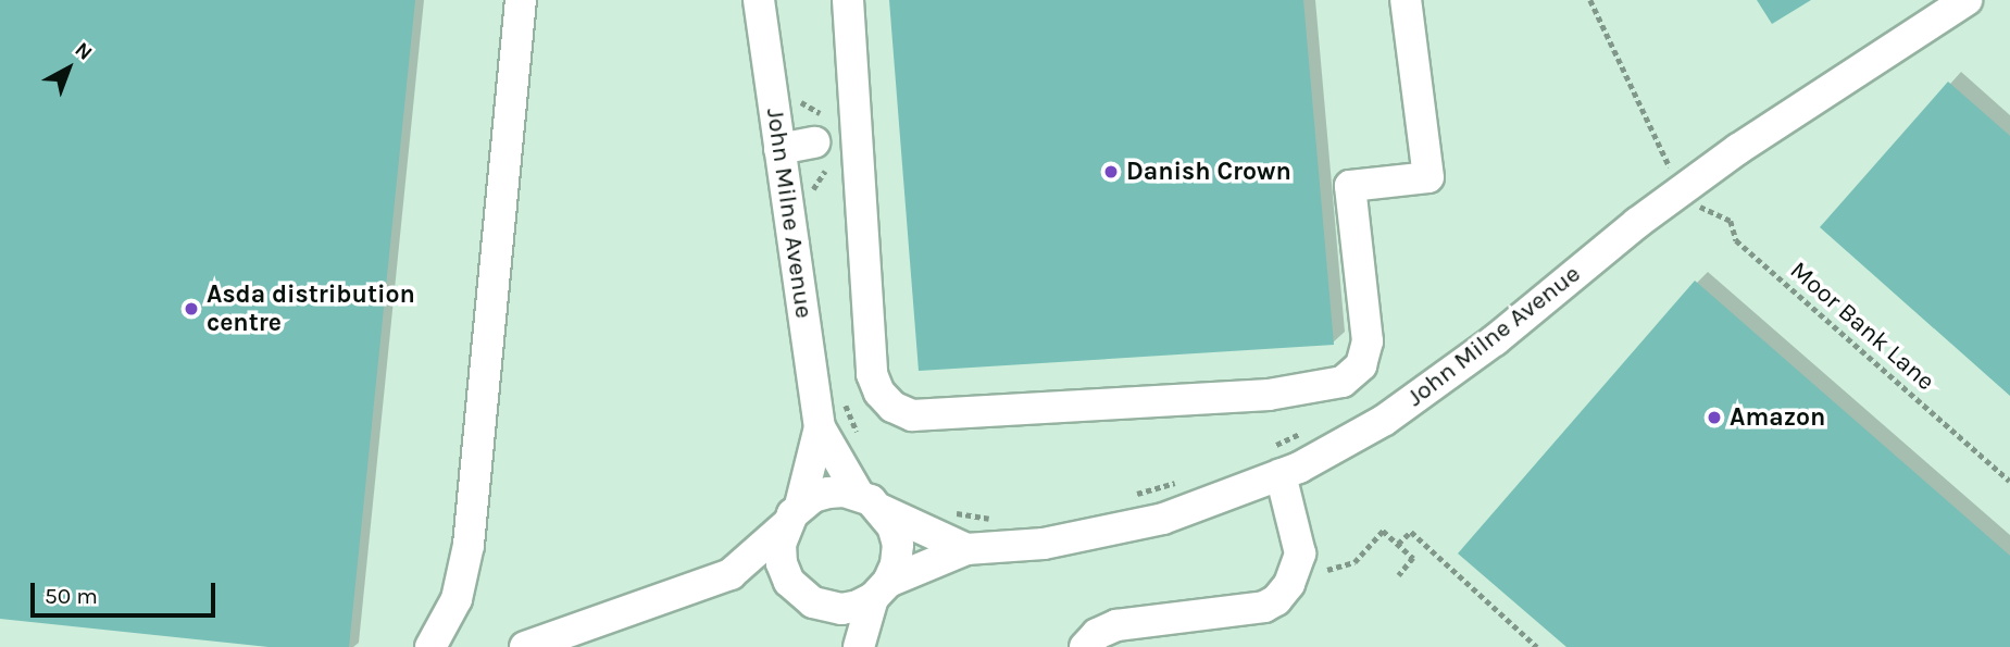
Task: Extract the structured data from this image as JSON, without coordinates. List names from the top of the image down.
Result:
{
  "streets": {
    "street": ["John Milne Avenue"],
    "path": ["Moor Bank Lane"]
  },
  "places": ["Danish Crown", "Asda distribution centre", "Amazon"],
  "scale_bar": "50 m",
  "north": "top right"
}
